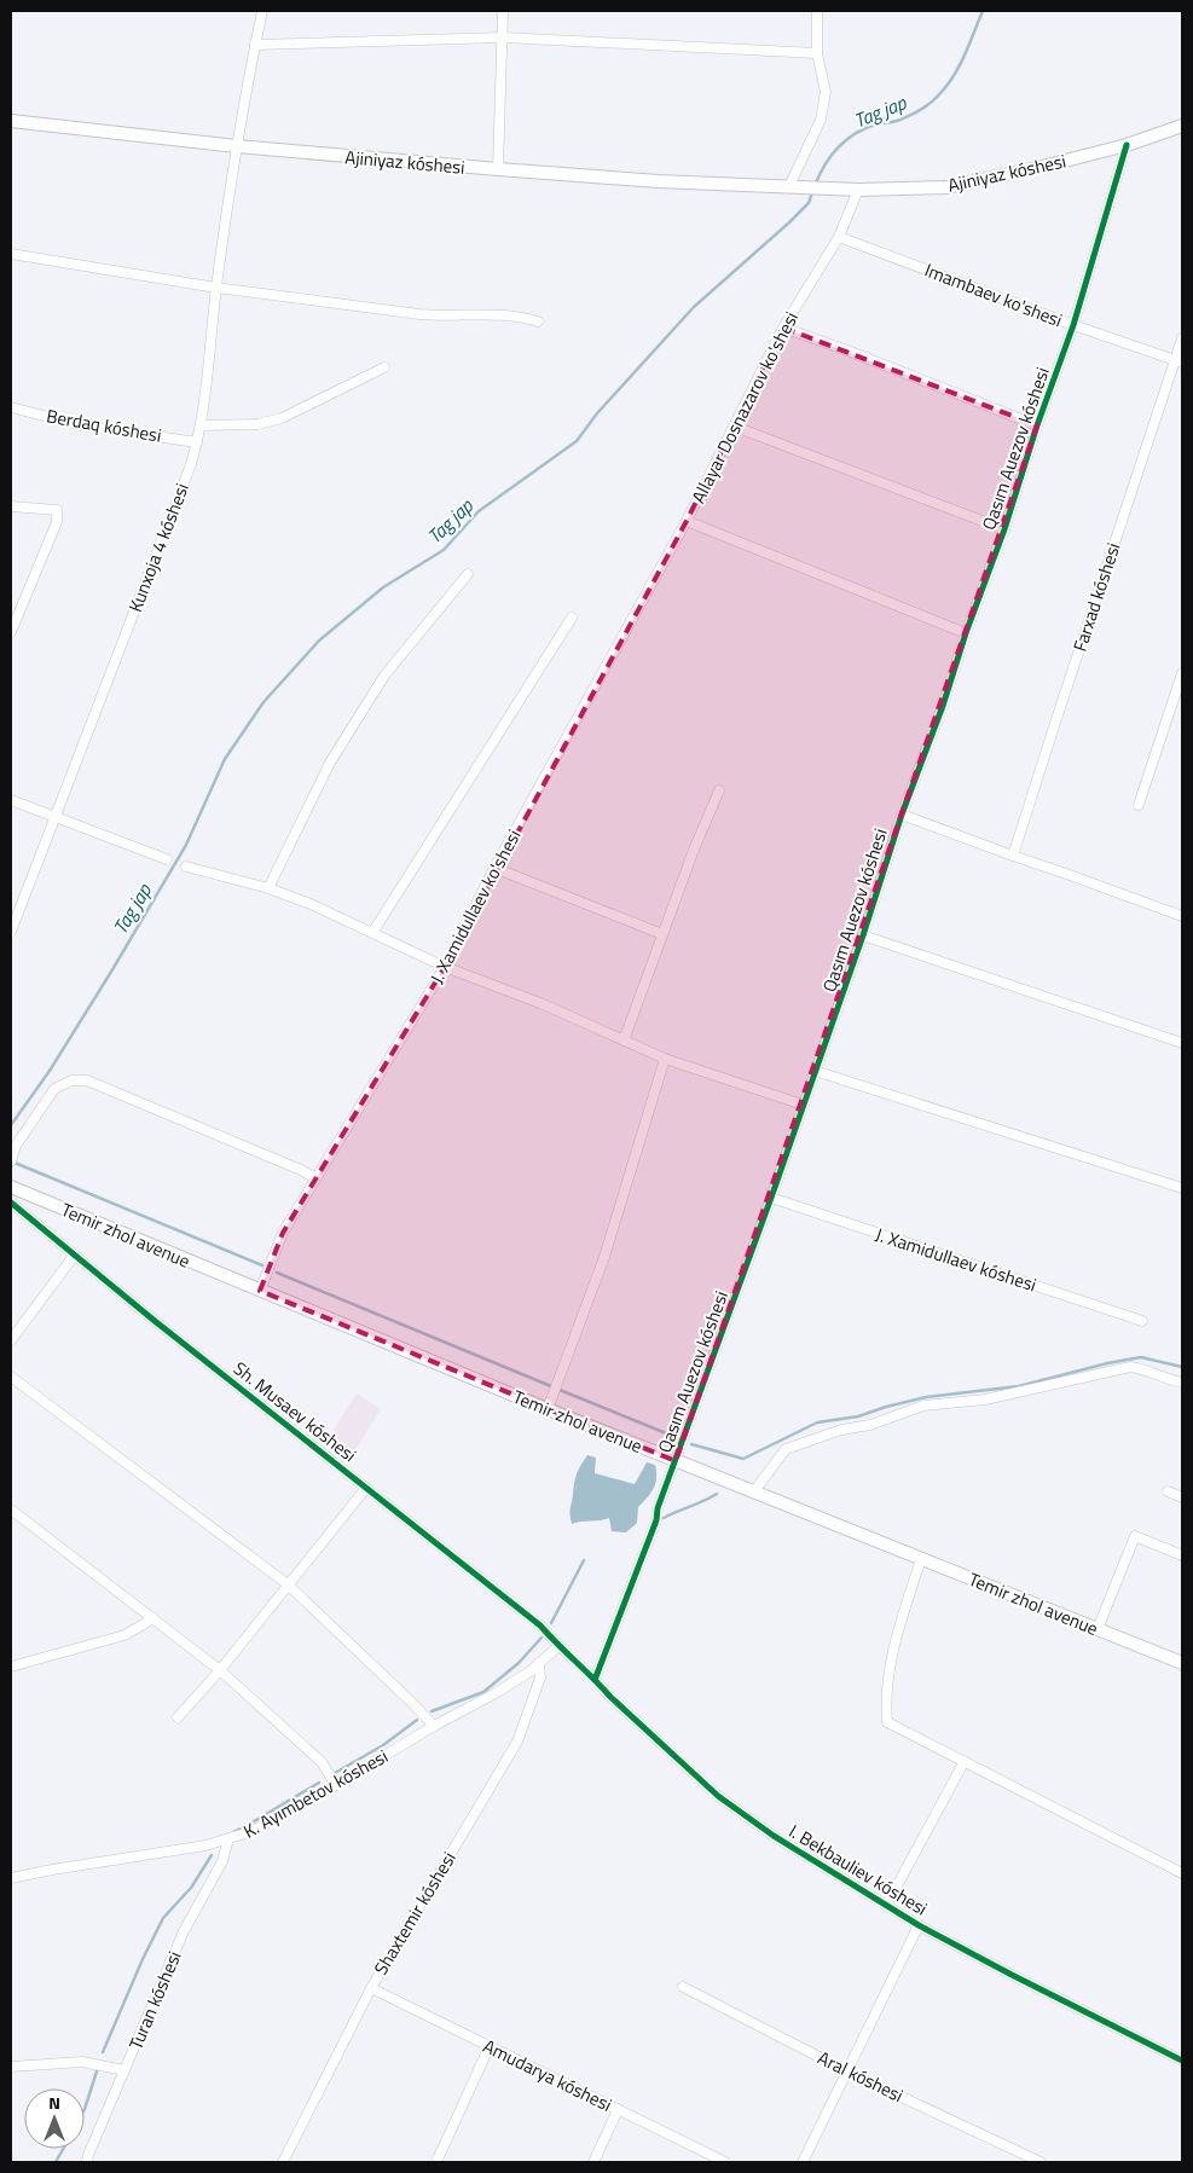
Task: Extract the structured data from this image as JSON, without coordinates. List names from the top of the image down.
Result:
{
  "streets": {
    "street": [
      "Ajiniyaz kóshesi",
      "Imambaev ko'shesi",
      "Allayar Dosnazarov ko'shesi",
      "Berdaq kóshesi",
      "Qasım Auezov kóshesi",
      "Kunxoja 4 kóshesi",
      "Farxad kóshesi",
      "J. Xamidullaev ko'shesi",
      "Temir zhol avenue",
      "J. Xamidullaev kóshesi",
      "Sh. Musaev kóshesi",
      "K. Ayımbetov kóshesi",
      "I. Bekbauliev kóshesi",
      "Shaxtemir kóshesi",
      "Turan kóshesi",
      "Amudarya kóshesi",
      "Aral kóshesi"
    ]
  },
  "crossings": [
    ["Ajiniyaz kóshesi", "Allayar Dosnazarov ko'shesi"],
    ["Ajiniyaz kóshesi", "Qasım Auezov kóshesi"],
    ["Ajiniyaz kóshesi", "Kunxoja 4 kóshesi"],
    ["Imambaev ko'shesi", "Allayar Dosnazarov ko'shesi"],
    ["Imambaev ko'shesi", "Qasım Auezov kóshesi"],
    ["Imambaev ko'shesi", "Farxad kóshesi"],
    ["Allayar Dosnazarov ko'shesi", "Qasım Auezov kóshesi"],
    ["Allayar Dosnazarov ko'shesi", "J. Xamidullaev ko'shesi"],
    ["Berdaq kóshesi", "Kunxoja 4 kóshesi"],
    ["Qasım Auezov kóshesi", "Temir zhol avenue"],
    ["Qasım Auezov kóshesi", "J. Xamidullaev kóshesi"],
    ["Qasım Auezov kóshesi", "I. Bekbauliev kóshesi"],
    ["J. Xamidullaev ko'shesi", "Temir zhol avenue"],
    ["Sh. Musaev kóshesi", "K. Ayımbetov kóshesi"],
    ["Sh. Musaev kóshesi", "I. Bekbauliev kóshesi"],
    ["K. Ayımbetov kóshesi", "I. Bekbauliev kóshesi"],
    ["K. Ayımbetov kóshesi", "Shaxtemir kóshesi"],
    ["K. Ayımbetov kóshesi", "Turan kóshesi"],
    ["Shaxtemir kóshesi", "Amudarya kóshesi"]
  ],
  "water": ["Tag jap"],
  "north": "top"
}
